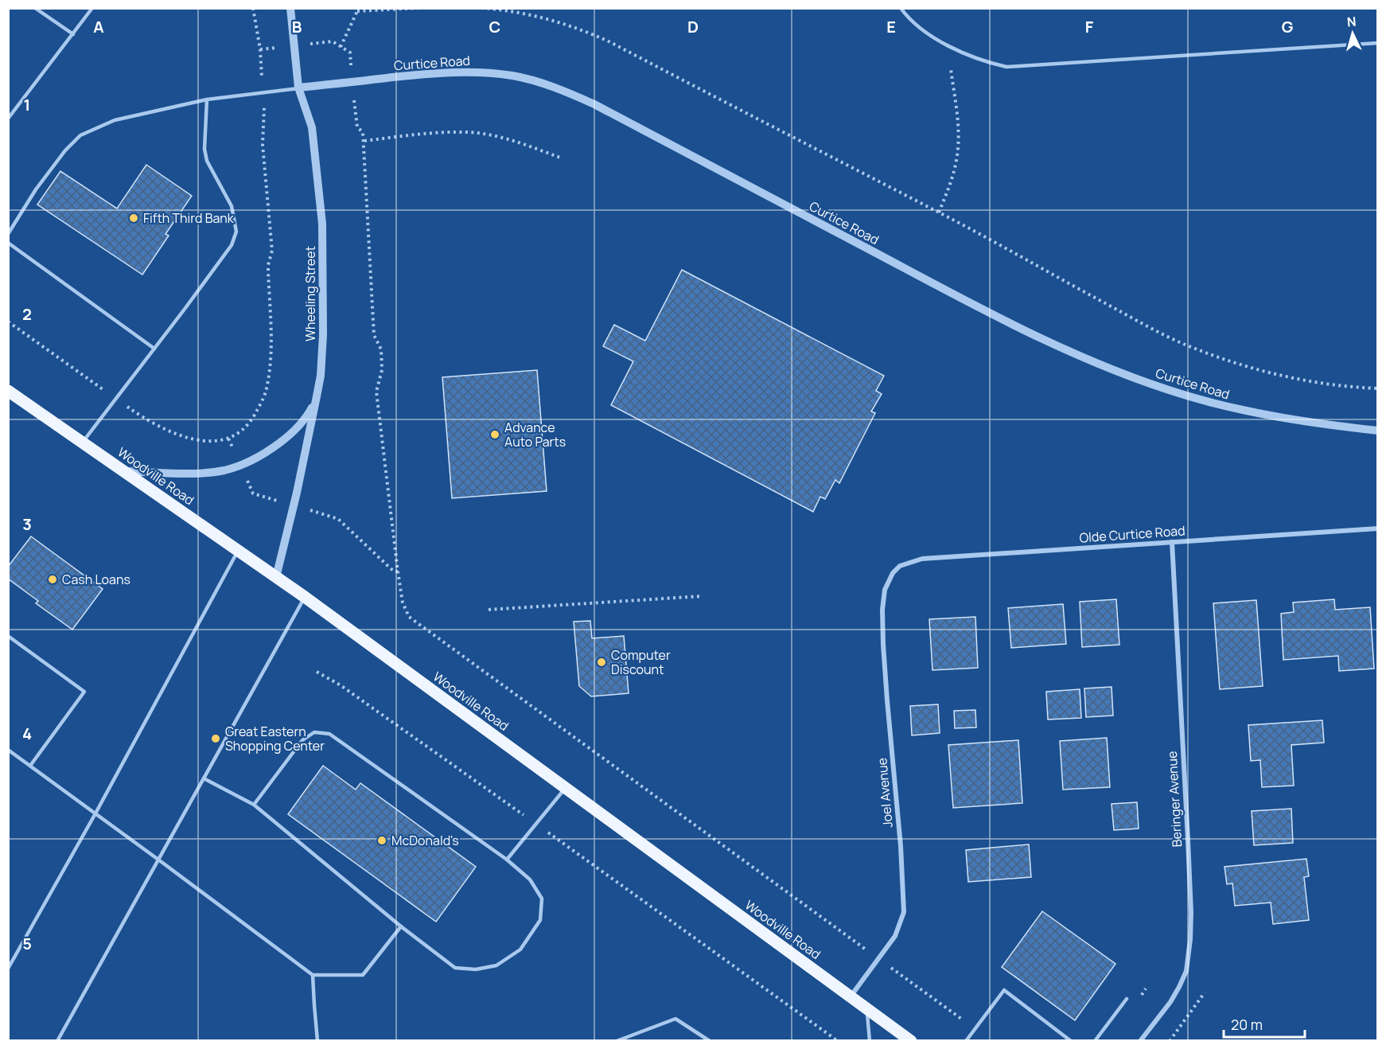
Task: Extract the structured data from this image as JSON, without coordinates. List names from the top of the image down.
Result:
{
  "streets": {
    "main road": ["Woodville Road"],
    "street": [
      "Curtice Road",
      "Wheeling Street",
      "Olde Curtice Road",
      "Joel Avenue",
      "Beringer Avenue"
    ]
  },
  "crossings": [
    ["Curtice Road", "Wheeling Street"],
    ["Wheeling Street", "Woodville Road"],
    ["Woodville Road", "Joel Avenue"],
    ["Olde Curtice Road", "Joel Avenue"],
    ["Olde Curtice Road", "Beringer Avenue"]
  ],
  "places": [
    "Fifth Third Bank",
    "Advance Auto Parts",
    "Cash Loans",
    "Computer Discount",
    "Great Eastern Shopping Center",
    "McDonald's"
  ],
  "scale_bar": "20 m",
  "north": "top",
  "grid": {
    "columns": [
      "A",
      "B",
      "C",
      "D",
      "E",
      "F",
      "G"
    ],
    "rows": [
      "1",
      "2",
      "3",
      "4",
      "5"
    ]
  }
}
